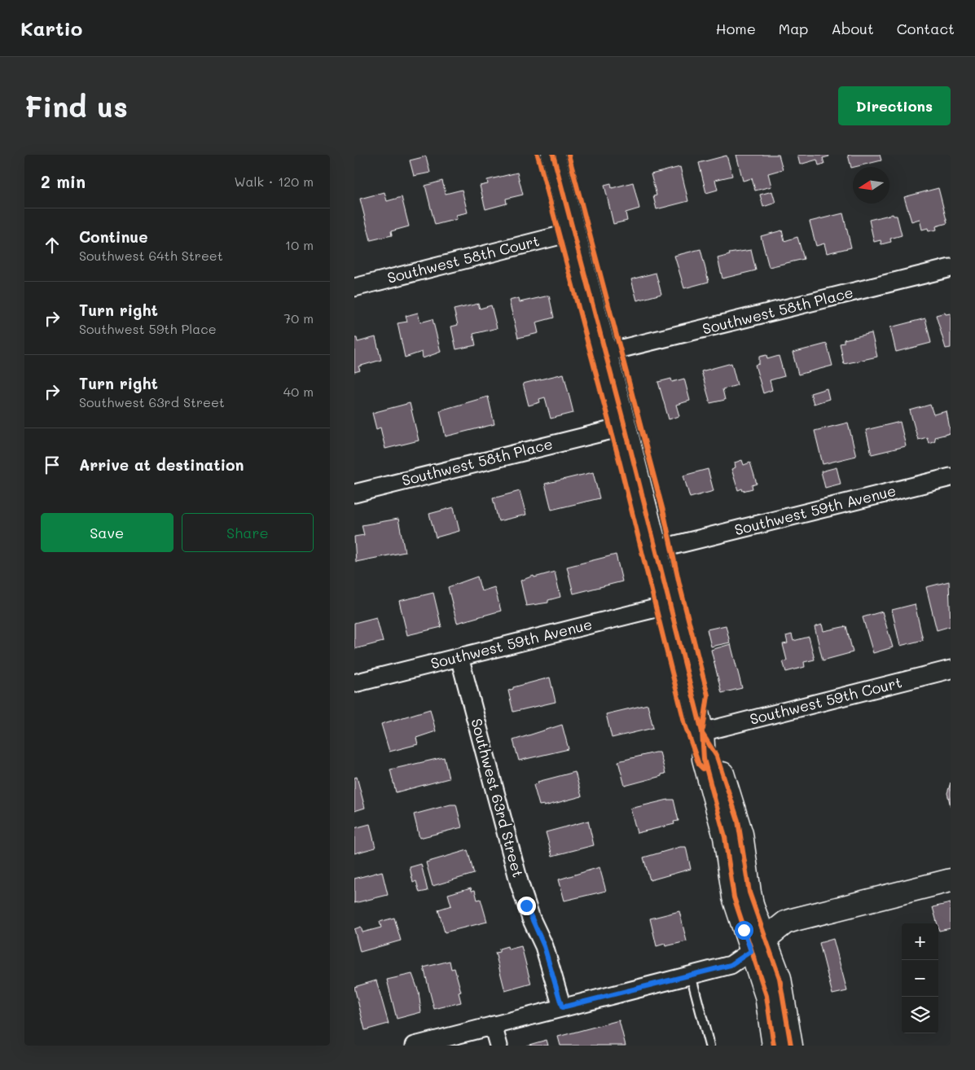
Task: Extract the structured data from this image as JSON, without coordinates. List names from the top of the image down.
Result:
{
  "streets": {
    "street": [
      "Southwest 58th Court",
      "Southwest 58th Place",
      "Southwest 59th Avenue",
      "Southwest 59th Court",
      "Southwest 63rd Street"
    ]
  },
  "crossings": [
    ["Southwest 59th Avenue", "Southwest 63rd Street"]
  ],
  "north": "left",
  "page": {
    "header": "Kartio",
    "nav": [
      "Home",
      "Map",
      "About",
      "Contact"
    ],
    "buttons": [
      "Directions",
      ["Save", "Share"]
    ],
    "title": "Find us",
    "heading": ["2 min", "Walk · 120 m"],
    "list": [
      ["Continue", "Southwest 64th Street", "10 m"],
      ["Turn right", "Southwest 59th Place", "70 m"],
      ["Turn right", "Southwest 63rd Street", "40 m"],
      "Arrive at destination"
    ],
    "map_buttons": ["+", "−"]
  }
}
